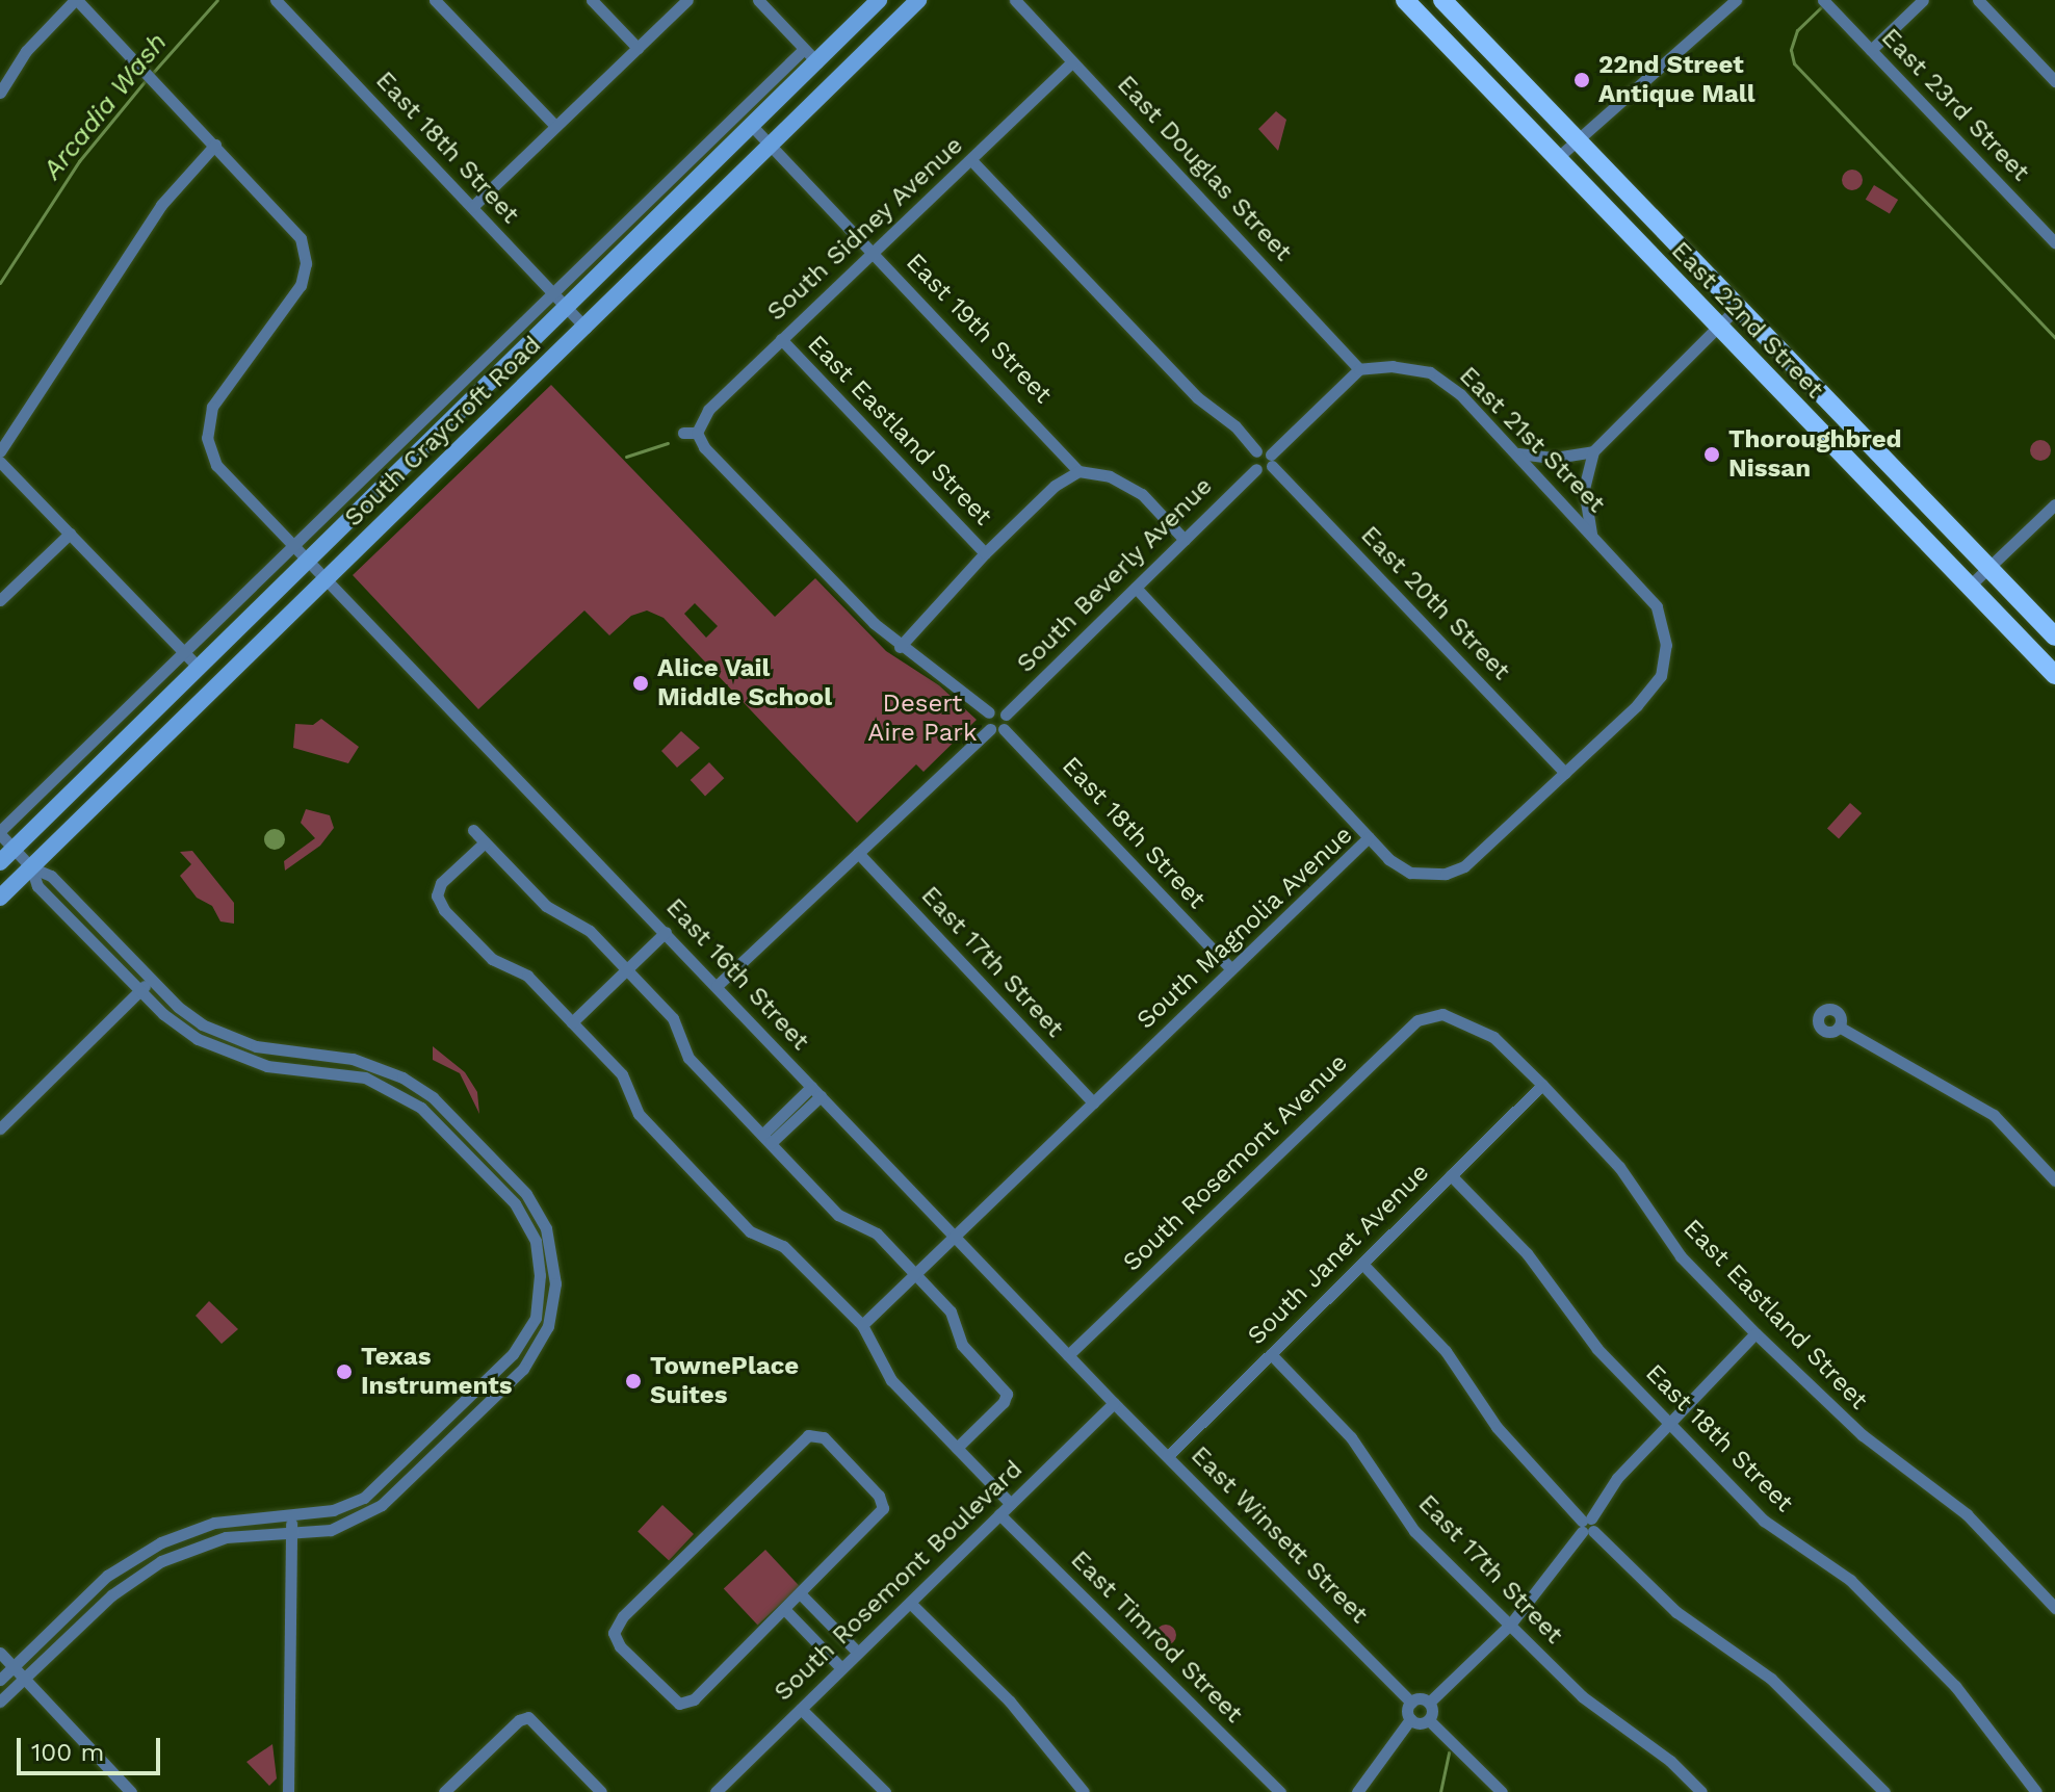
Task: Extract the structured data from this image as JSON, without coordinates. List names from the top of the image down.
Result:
{
  "streets": {
    "main road": ["East 22nd Street", "South Craycroft Road"],
    "street": [
      "East 23rd Street",
      "East 18th Street",
      "East Douglas Street",
      "South Sidney Avenue",
      "East 19th Street",
      "East Eastland Street",
      "East 21st Street",
      "South Beverly Avenue",
      "East 20th Street",
      "South Magnolia Avenue",
      "East 17th Street",
      "East 16th Street",
      "South Rosemont Avenue",
      "South Janet Avenue",
      "East Winsett Street",
      "South Rosemont Boulevard",
      "East Timrod Street"
    ]
  },
  "crossings": [
    ["East 18th Street", "South Craycroft Road"],
    ["East 18th Street", "South Magnolia Avenue"],
    ["East 18th Street", "South Janet Avenue"],
    ["East Douglas Street", "South Sidney Avenue"],
    ["East Douglas Street", "East 21st Street"],
    ["South Sidney Avenue", "East 19th Street"],
    ["South Sidney Avenue", "East Eastland Street"],
    ["East 19th Street", "South Craycroft Road"],
    ["East Eastland Street", "South Rosemont Avenue"],
    ["East Eastland Street", "South Janet Avenue"],
    ["South Craycroft Road", "East 16th Street"],
    ["East 21st Street", "South Magnolia Avenue"],
    ["East 20th Street", "South Magnolia Avenue"],
    ["South Magnolia Avenue", "East 17th Street"],
    ["South Magnolia Avenue", "East 16th Street"],
    ["East 17th Street", "South Janet Avenue"],
    ["East 16th Street", "South Rosemont Avenue"],
    ["East 16th Street", "East Winsett Street"],
    ["East 16th Street", "South Rosemont Boulevard"],
    ["South Janet Avenue", "East Winsett Street"],
    ["East Winsett Street", "South Rosemont Boulevard"],
    ["South Rosemont Boulevard", "East Timrod Street"]
  ],
  "water": ["Arcadia Wash"],
  "parks": ["Desert Aire Park"],
  "places": [
    "22nd Street Antique Mall",
    "Thoroughbred Nissan",
    "Alice Vail Middle School",
    "Texas Instruments",
    "TownePlace Suites"
  ],
  "scale_bar": "100 m"
}
